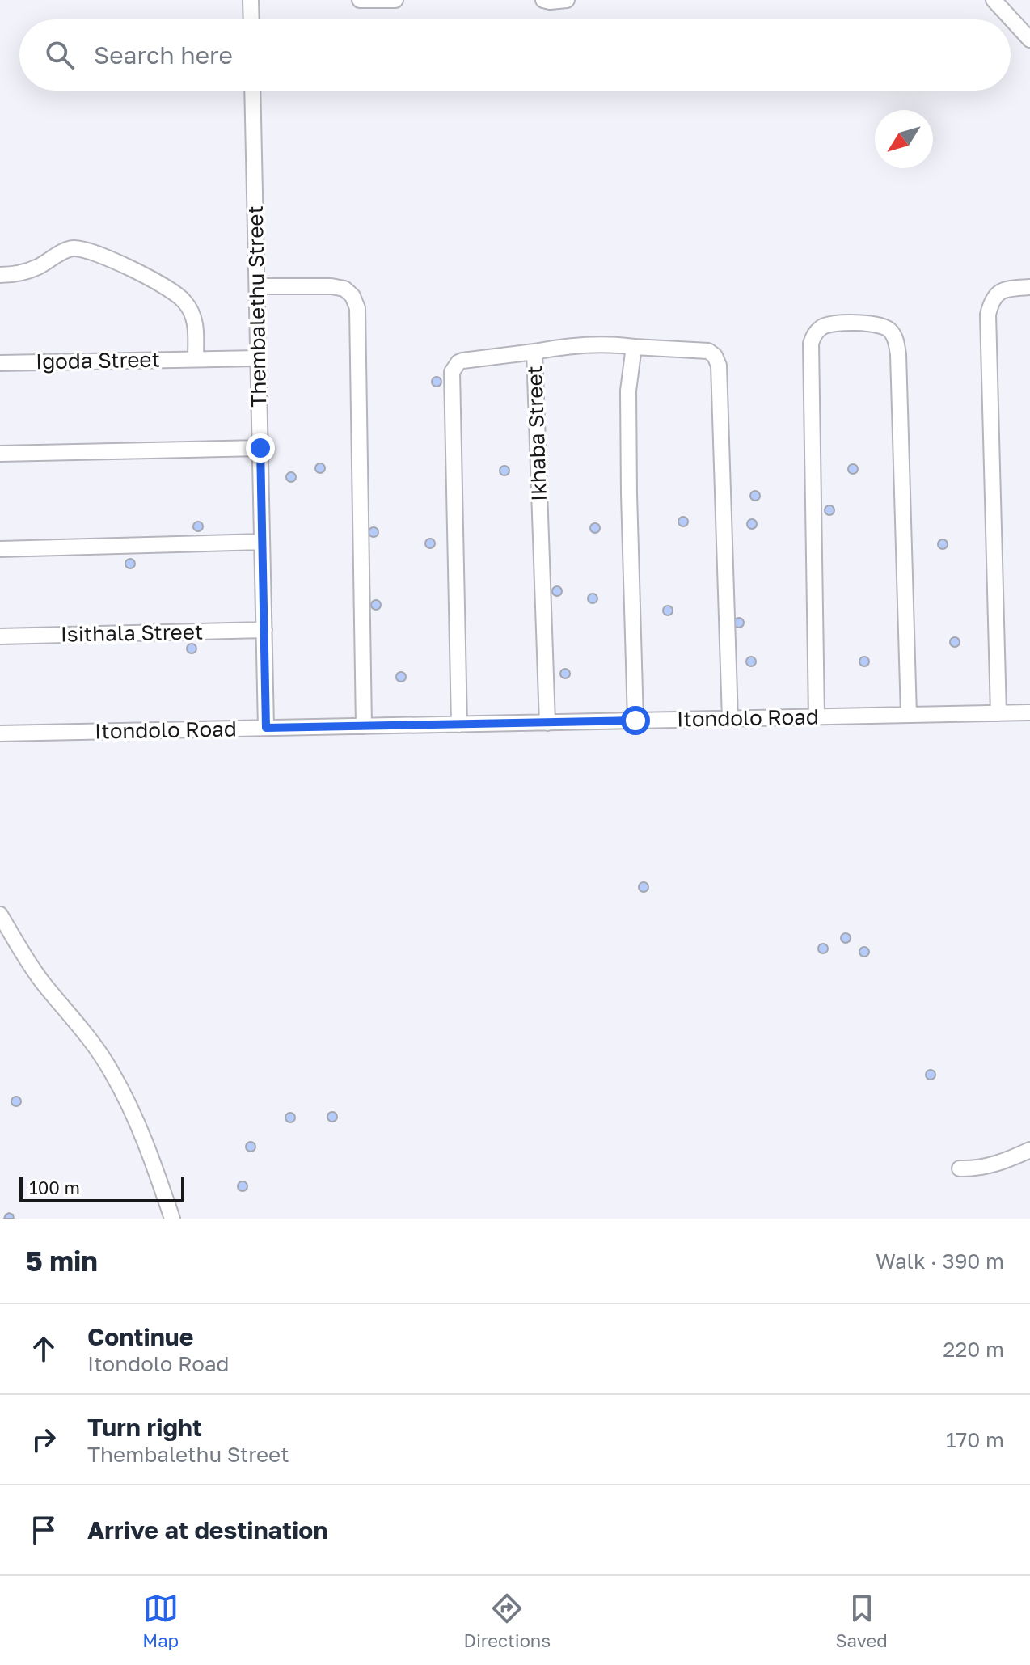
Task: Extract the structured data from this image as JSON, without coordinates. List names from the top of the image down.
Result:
{
  "streets": {
    "street": [
      "Thembalethu Street",
      "Igoda Street",
      "Ikhaba Street",
      "Isithala Street",
      "Itondolo Road"
    ]
  },
  "crossings": [
    ["Thembalethu Street", "Igoda Street"],
    ["Thembalethu Street", "Isithala Street"],
    ["Thembalethu Street", "Itondolo Road"],
    ["Ikhaba Street", "Itondolo Road"]
  ],
  "scale_bar": "100 m",
  "north": "bottom left",
  "page": {
    "search": "Search here",
    "scale": "100 m",
    "heading": ["5 min", "Walk · 390 m"],
    "list": [
      ["Continue", "Itondolo Road", "220 m"],
      ["Turn right", "Thembalethu Street", "170 m"],
      "Arrive at destination"
    ],
    "nav": ["Map", "Directions", "Saved"]
  }
}
